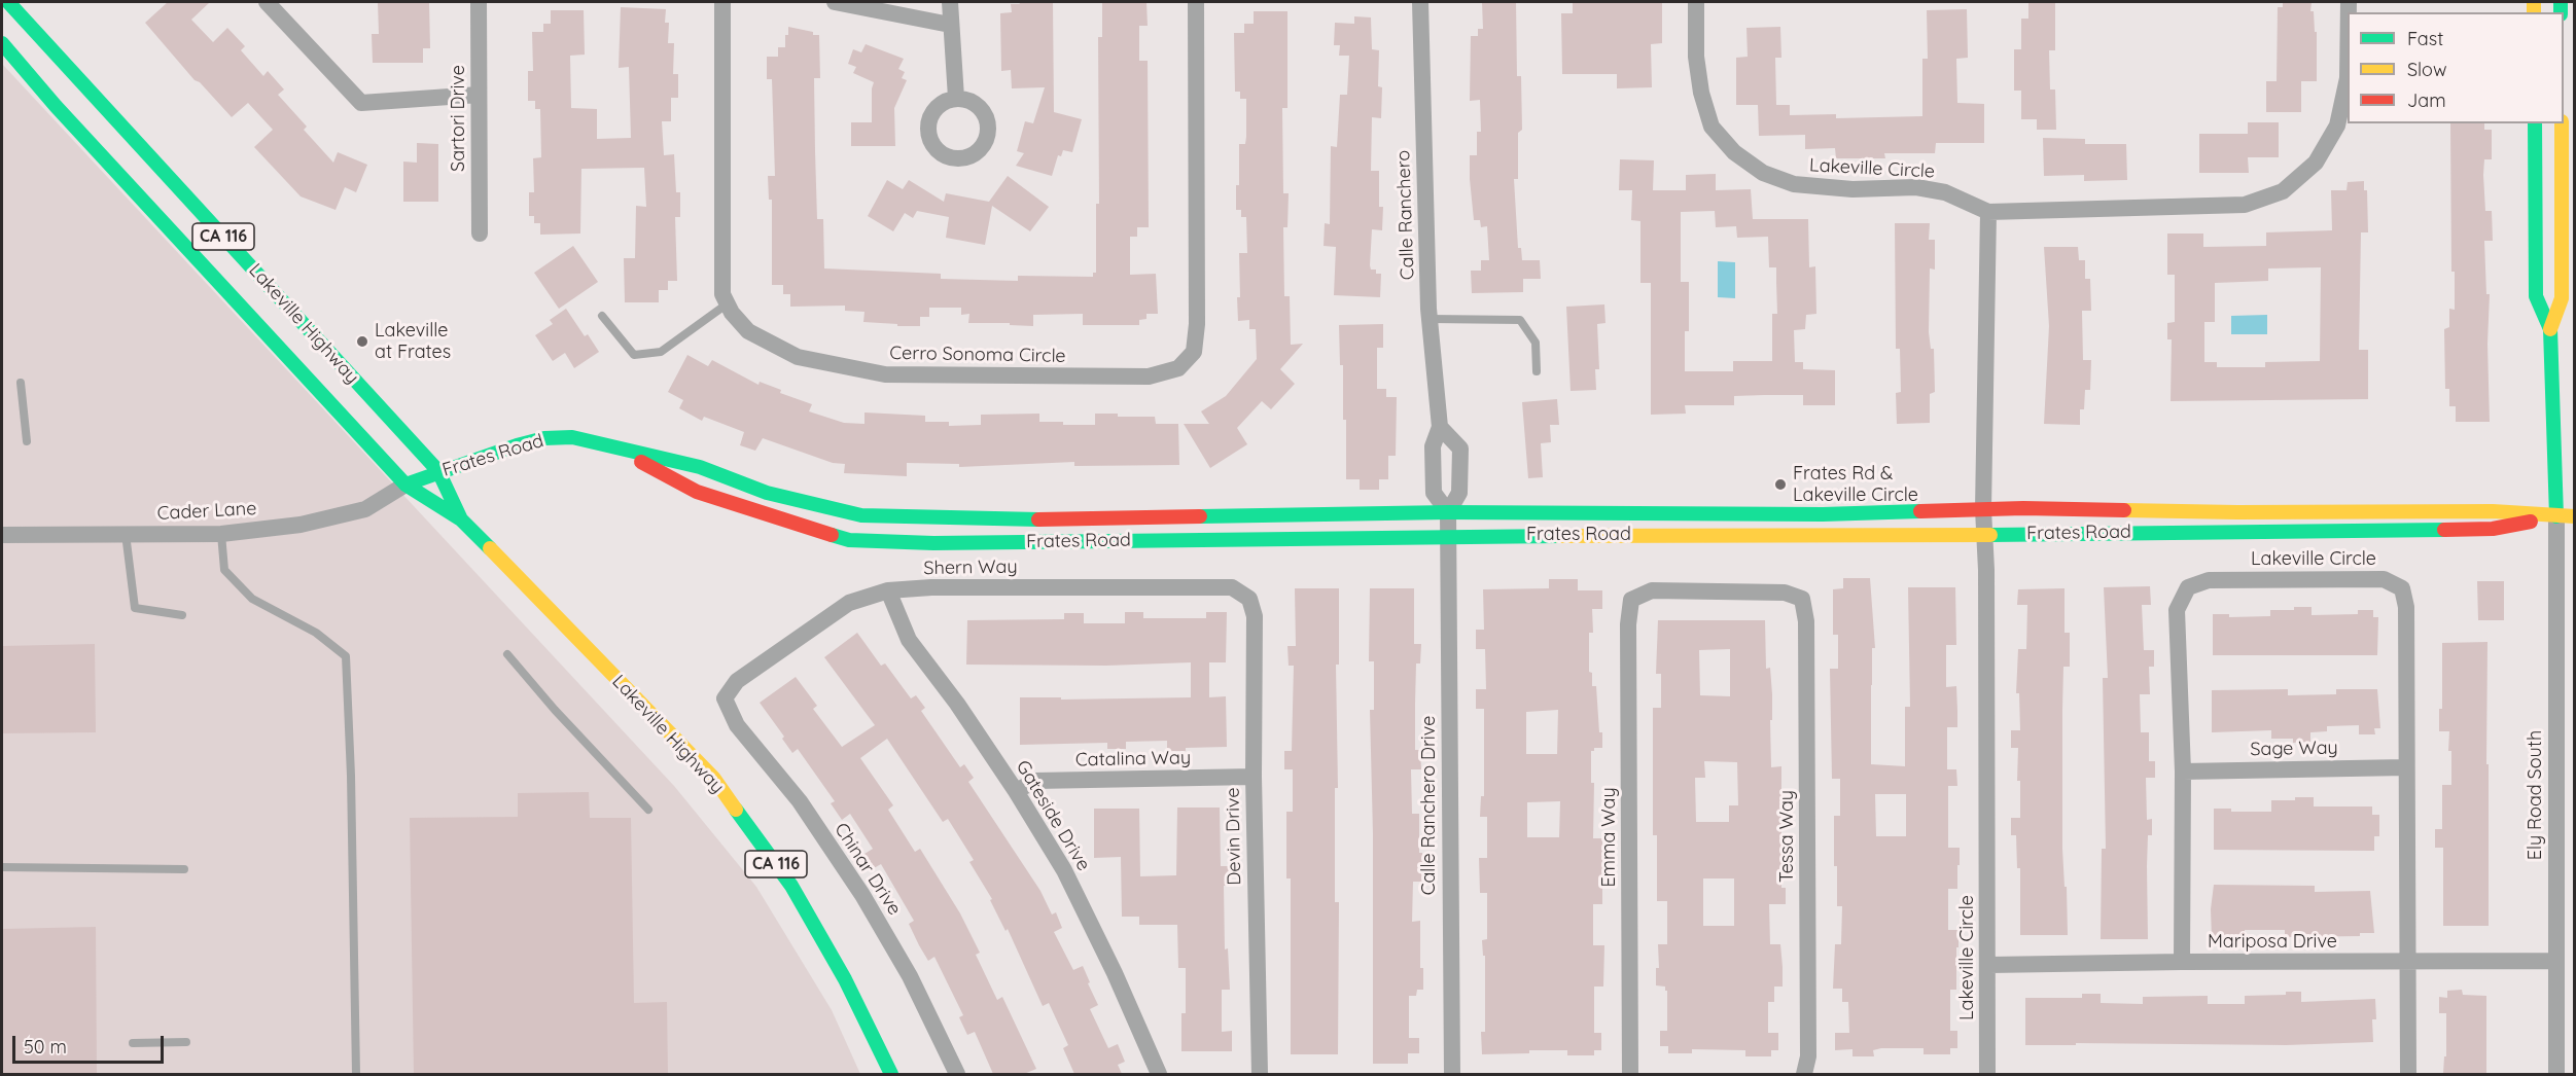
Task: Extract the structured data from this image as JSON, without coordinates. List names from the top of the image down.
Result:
{
  "streets": {
    "street": [
      "Sartori Drive",
      "Lakeville Circle",
      "Calle Ranchero",
      "CA 116",
      "Lakeville Highway",
      "Cerro Sonoma Circle",
      "Frates Road",
      "Cader Lane",
      "Shern Way",
      "Sage Way",
      "Catalina Way",
      "Ely Road South",
      "Calle Ranchero Drive",
      "Gateside Drive",
      "Devin Drive",
      "Tessa Way",
      "Emma Way",
      "Chinar Drive",
      "Mariposa Drive"
    ]
  },
  "crossings": [
    ["Lakeville Circle", "Frates Road"],
    ["Lakeville Circle", "Sage Way"],
    ["Lakeville Circle", "Mariposa Drive"],
    ["Calle Ranchero", "Frates Road"],
    ["Calle Ranchero", "Calle Ranchero Drive"],
    ["Lakeville Highway", "Frates Road"],
    ["Lakeville Highway", "Cader Lane"],
    ["Frates Road", "Cader Lane"],
    ["Frates Road", "Ely Road South"],
    ["Frates Road", "Calle Ranchero Drive"],
    ["Shern Way", "Gateside Drive"],
    ["Shern Way", "Devin Drive"],
    ["Shern Way", "Chinar Drive"],
    ["Catalina Way", "Gateside Drive"],
    ["Catalina Way", "Devin Drive"],
    ["Ely Road South", "Mariposa Drive"],
    ["Tessa Way", "Emma Way"]
  ],
  "places": ["Lakeville at Frates", "Frates Rd & Lakeville Circle"],
  "legend": ["Fast", "Slow", "Jam"],
  "scale_bar": "50 m"
}
